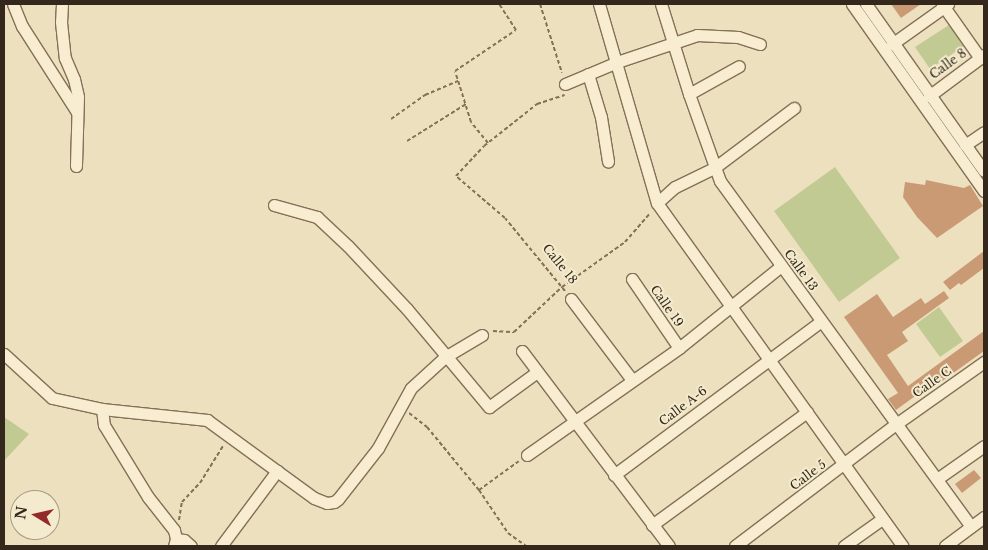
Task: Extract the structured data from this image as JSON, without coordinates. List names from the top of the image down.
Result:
{
  "streets": {
    "street": [
      "Calle 8",
      "Calle 18",
      "Calle 13",
      "Calle 19",
      "Calle C",
      "Calle A-6",
      "Calle 5"
    ]
  },
  "crossings": [
    ["Calle 13", "Calle C"],
    ["Calle 13", "Calle A-6"],
    ["Calle 13", "Calle 5"],
    ["Calle C", "Calle 5"]
  ],
  "north": "left"
}
